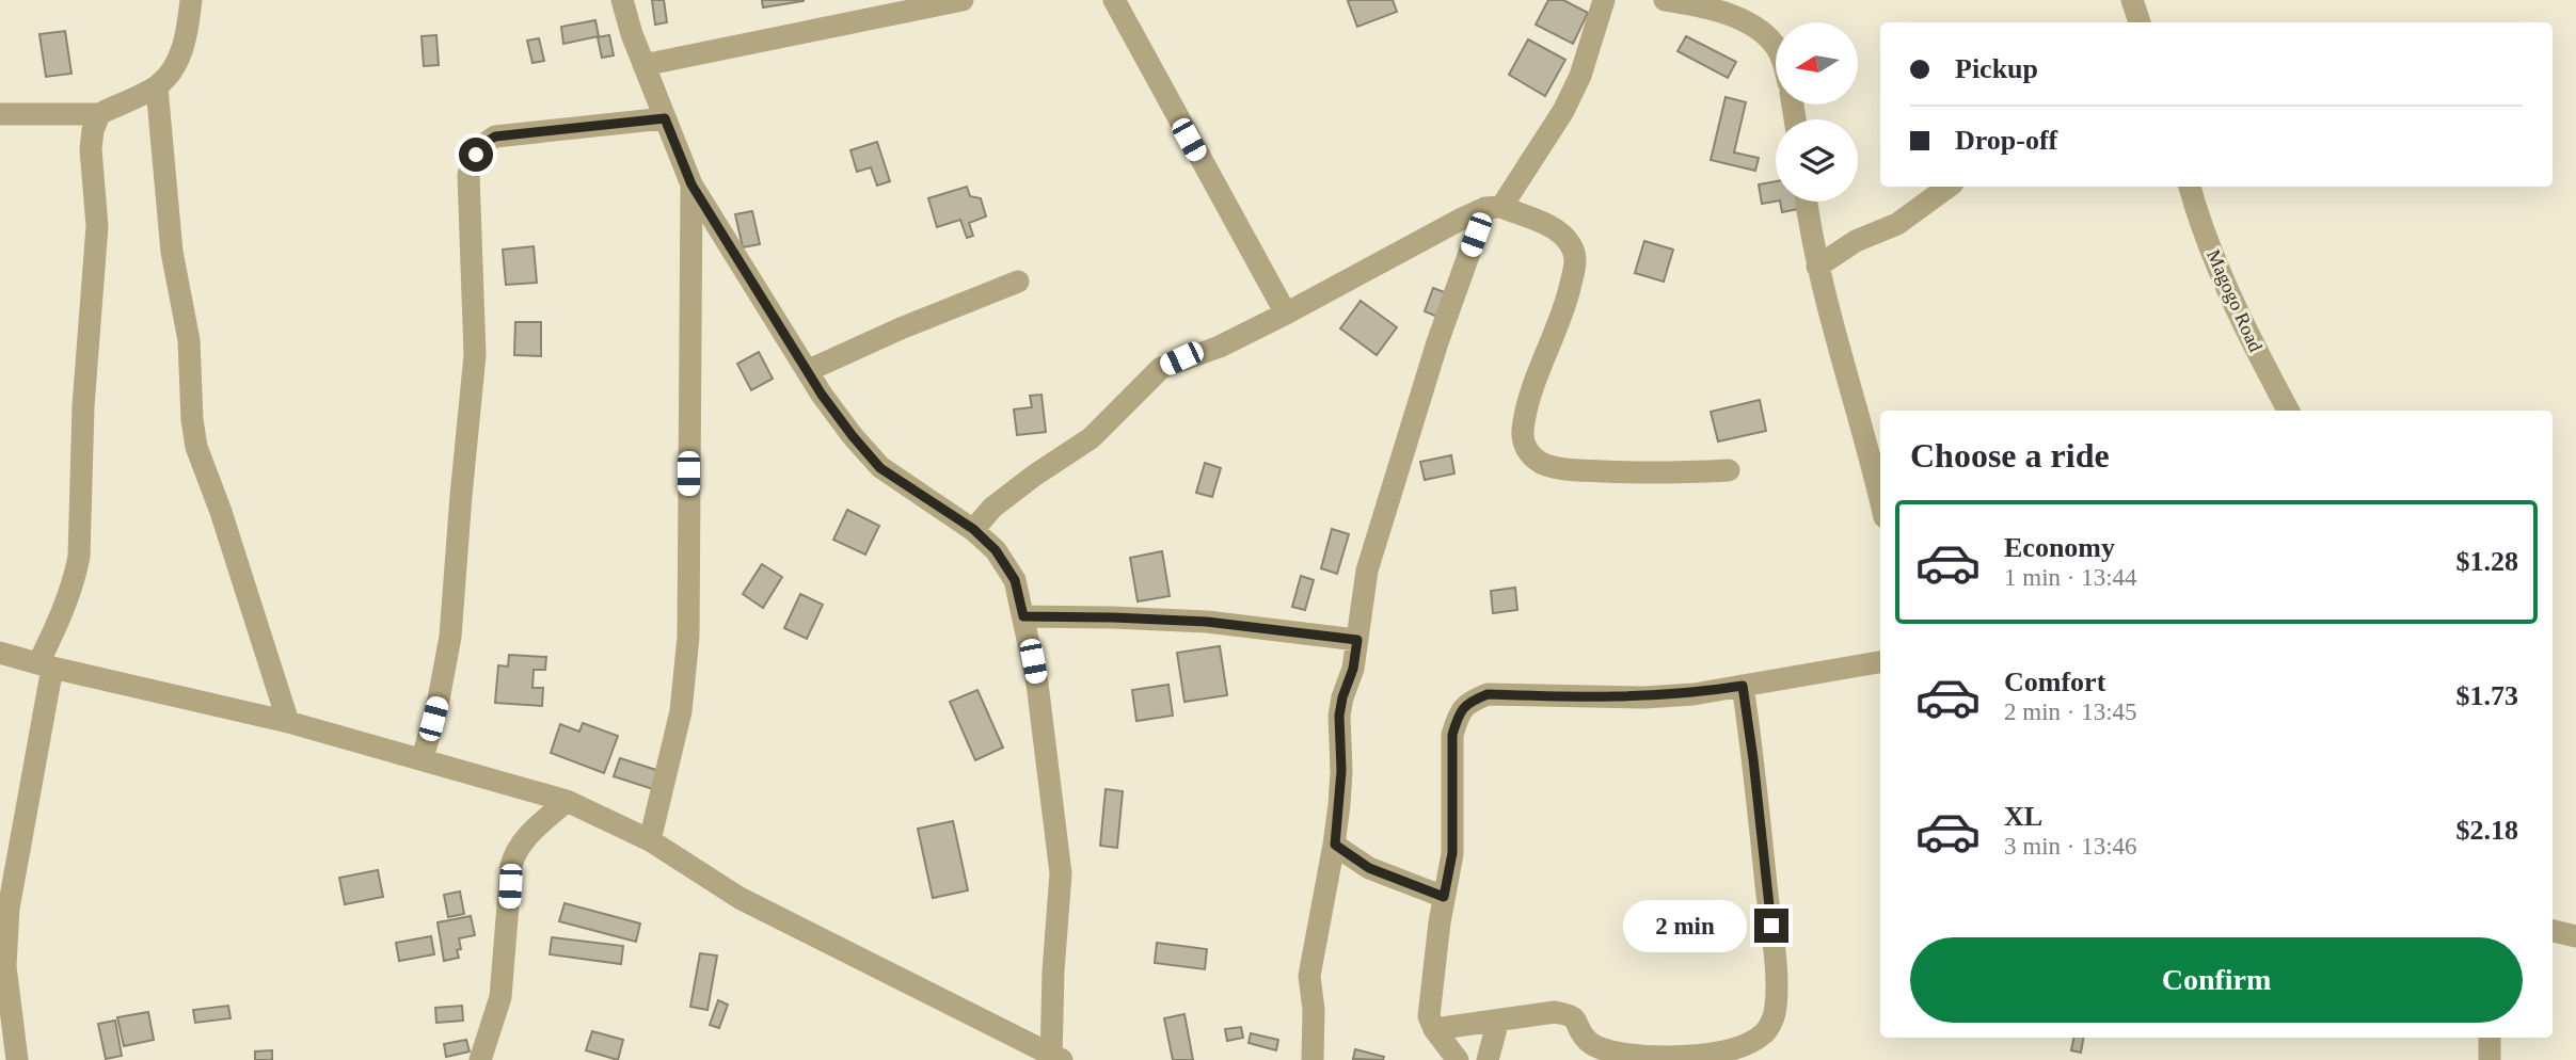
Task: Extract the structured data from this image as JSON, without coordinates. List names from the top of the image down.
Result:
{
  "streets": {
    "street": ["Magogo Road"]
  },
  "north": "left",
  "page": {
    "banner": ["Pickup", "Drop-off"],
    "heading": "Choose a ride",
    "list": [
      {
        "name": "Economy",
        "note": "1 min · 13:44",
        "value": "$1.28"
      },
      {
        "name": "Comfort",
        "note": "2 min · 13:45",
        "value": "$1.73"
      },
      {
        "name": "XL",
        "note": "3 min · 13:46",
        "value": "$2.18"
      }
    ],
    "bubble": "2 min",
    "buttons": "Confirm"
  }
}
